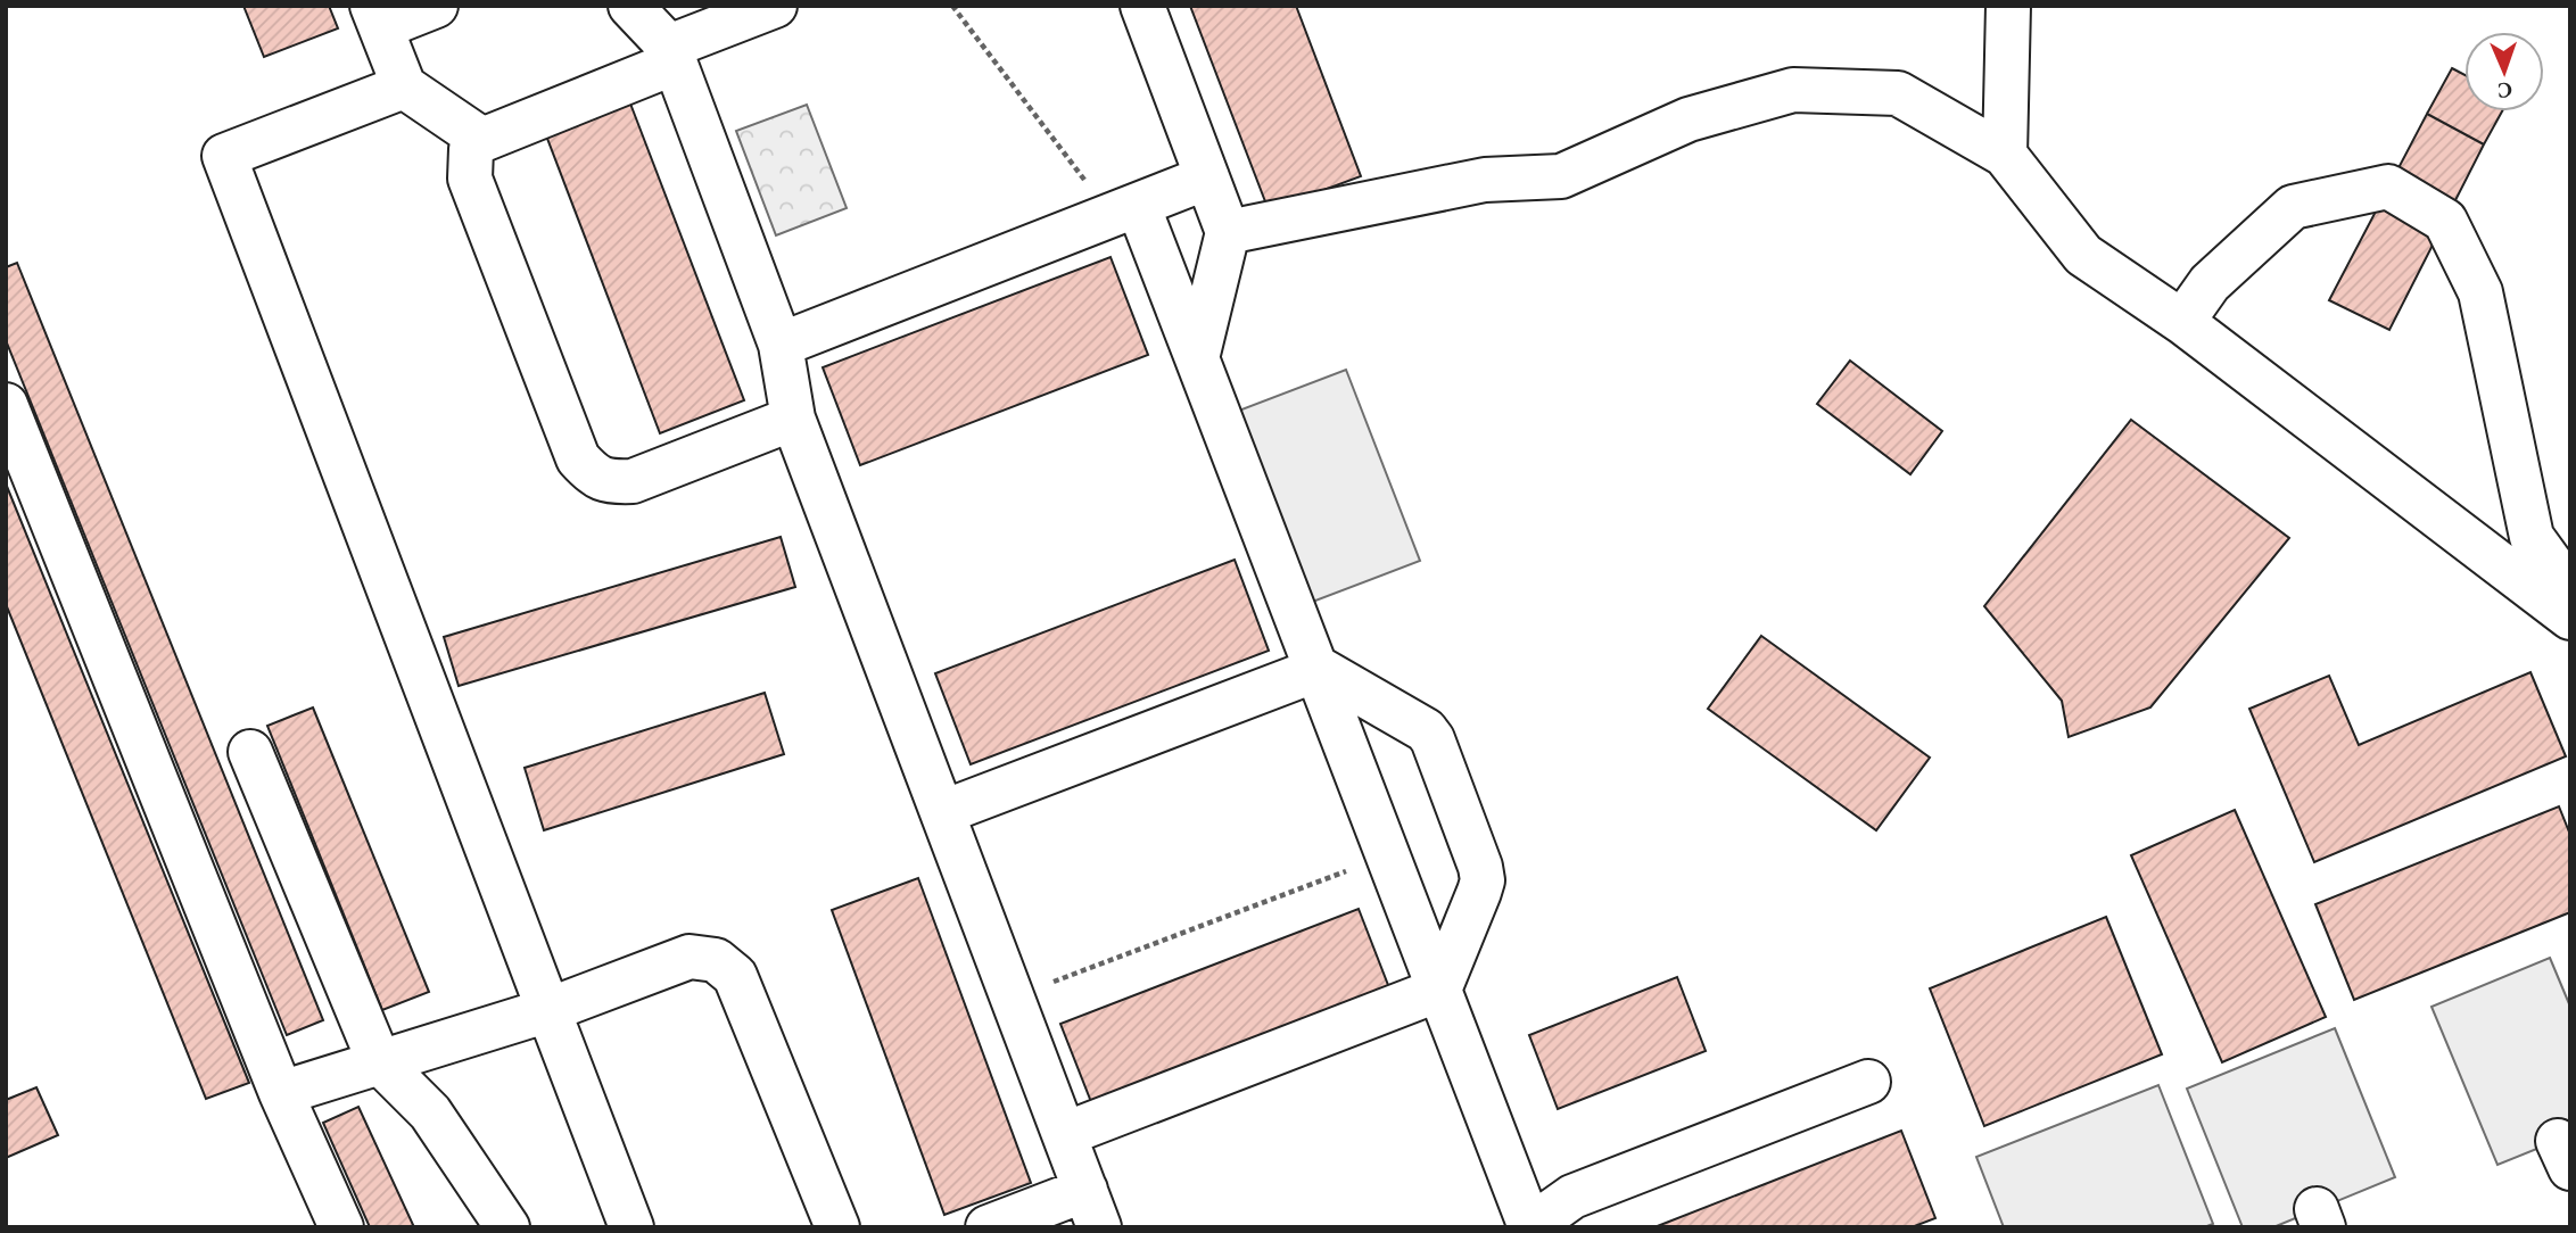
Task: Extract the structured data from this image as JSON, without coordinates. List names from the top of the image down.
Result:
{
  "north": "bottom"
}
